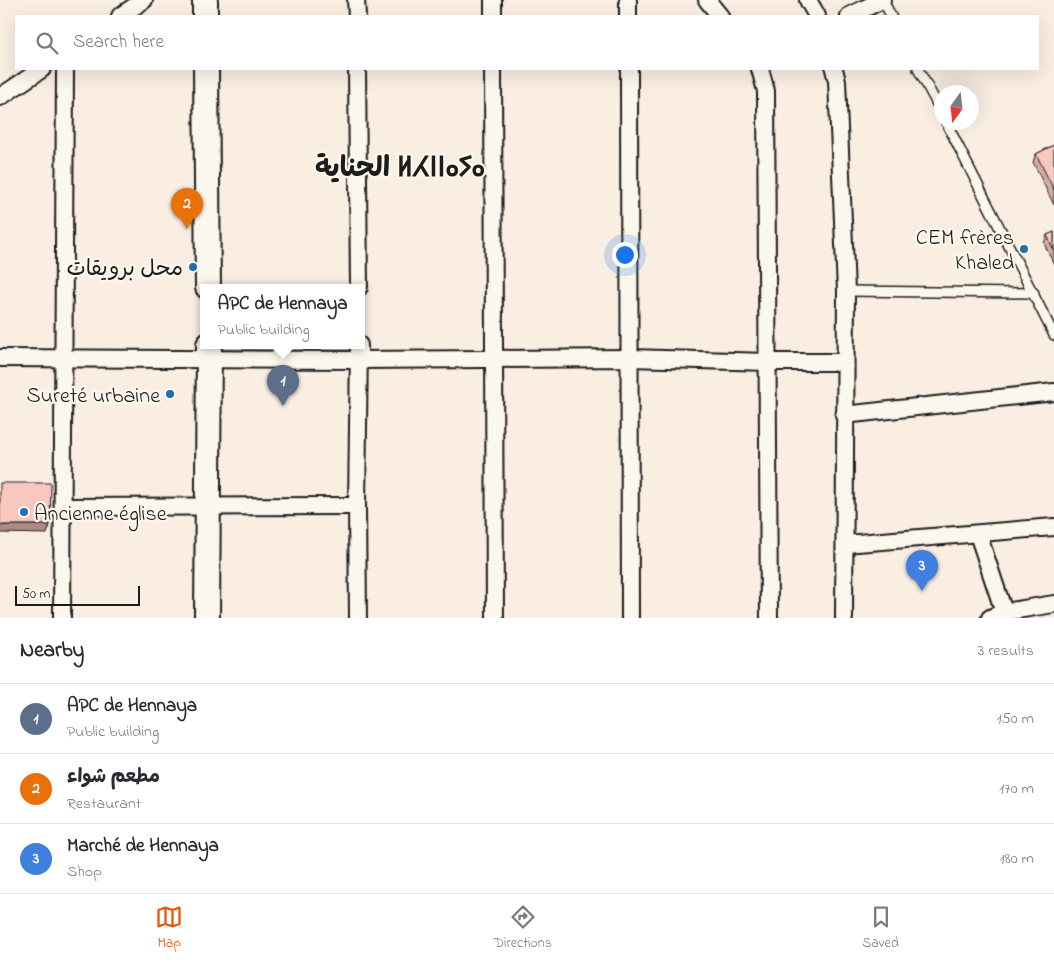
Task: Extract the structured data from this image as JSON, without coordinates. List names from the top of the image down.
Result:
{
  "districts": ["الحناية ⵍⵃⵏⵏⴰⵢⴰ"],
  "places": [
    "CEM frères Khaled",
    "محل برويقات",
    "Sureté urbaine",
    "Ancienne église"
  ],
  "scale_bar": "50 m",
  "north": "bottom",
  "page": {
    "search": "Search here",
    "pins": ["2", "1", "3"],
    "popup": ["APC de Hennaya", "Public building"],
    "scale": "50 m",
    "heading": ["Nearby", "3 results"],
    "list": [
      {
        "mark": "1",
        "name": "APC de Hennaya",
        "note": "Public building",
        "value": "150 m"
      },
      {
        "mark": "2",
        "name": "مطعم شواء",
        "note": "Restaurant",
        "value": "170 m"
      },
      {
        "mark": "3",
        "name": "Marché de Hennaya",
        "note": "Shop",
        "value": "180 m"
      }
    ],
    "nav": ["Map", "Directions", "Saved"]
  }
}
